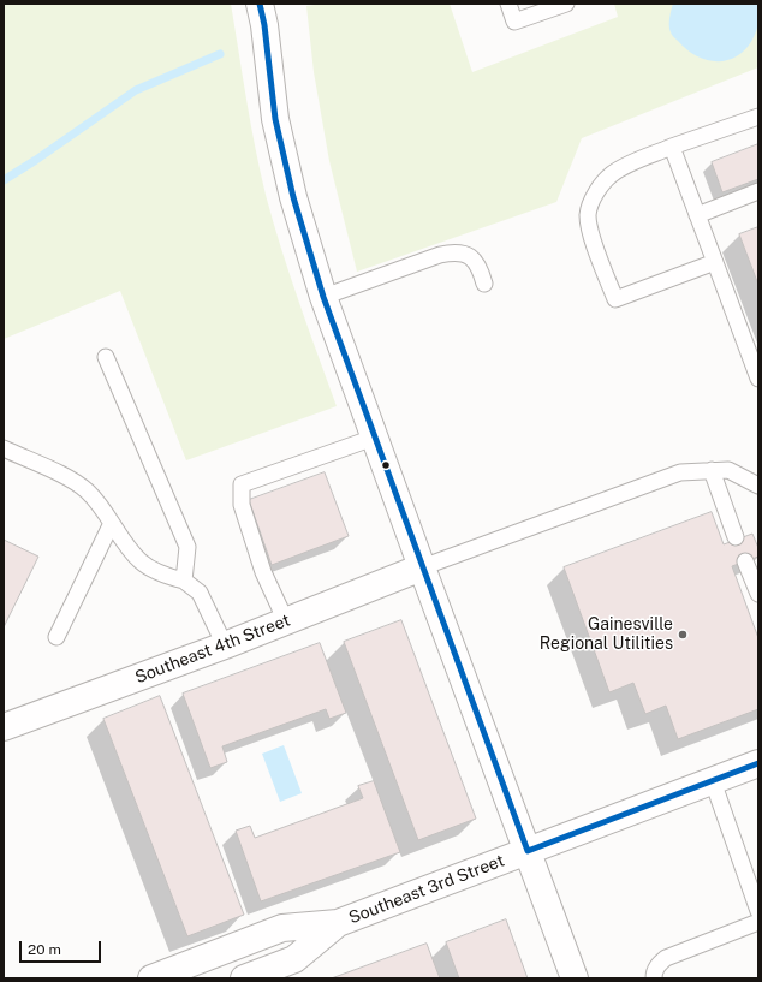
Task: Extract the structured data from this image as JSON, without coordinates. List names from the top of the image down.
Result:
{
  "streets": {
    "street": ["Southeast 4th Street", "Southeast 3rd Street"]
  },
  "places": ["Gainesville Regional Utilities"],
  "scale_bar": "20 m"
}
